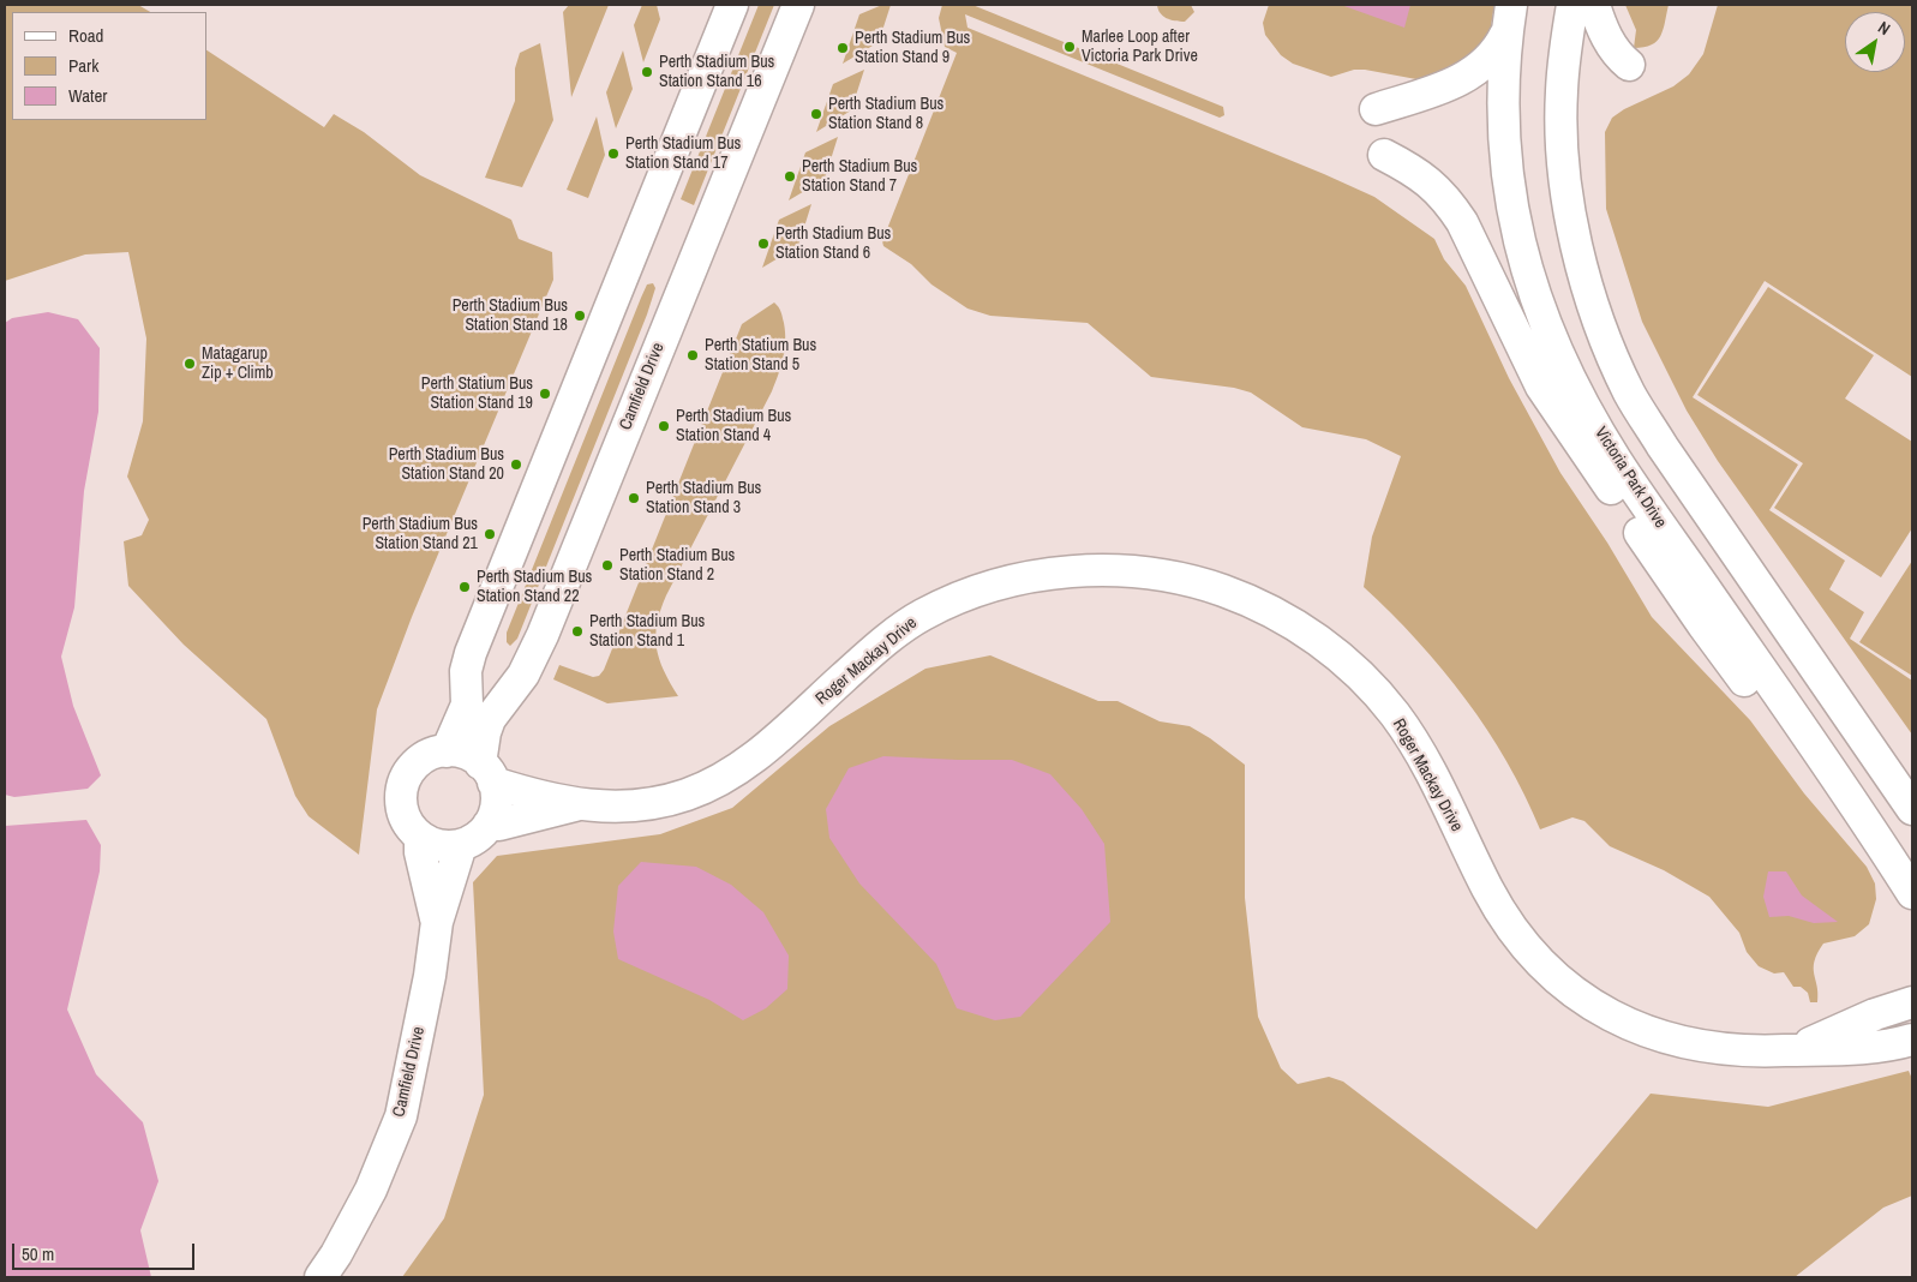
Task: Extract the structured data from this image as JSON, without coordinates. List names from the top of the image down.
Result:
{
  "streets": {
    "street": ["Camfield Drive", "Victoria Park Drive", "Roger Mackay Drive"]
  },
  "crossings": [
    ["Camfield Drive", "Roger Mackay Drive"]
  ],
  "places": [
    "Marlee Loop after Victoria Park Drive",
    "Perth Stadium Bus Station Stand 9",
    "Perth Stadium Bus Station Stand 16",
    "Perth Stadium Bus Station Stand 8",
    "Perth Stadium Bus Station Stand 17",
    "Perth Stadium Bus Station Stand 7",
    "Perth Stadium Bus Station Stand 6",
    "Perth Stadium Bus Station Stand 18",
    "Perth Statium Bus Station Stand 5",
    "Matagarup Zip + Climb",
    "Perth Statium Bus Station Stand 19",
    "Perth Stadium Bus Station Stand 4",
    "Perth Stadium Bus Station Stand 20",
    "Perth Stadium Bus Station Stand 3",
    "Perth Stadium Bus Station Stand 21",
    "Perth Stadium Bus Station Stand 2",
    "Perth Stadium Bus Station Stand 22",
    "Perth Stadium Bus Station Stand 1"
  ],
  "legend": ["Road", "Park", "Water"],
  "scale_bar": "50 m",
  "north": "top right"
}
